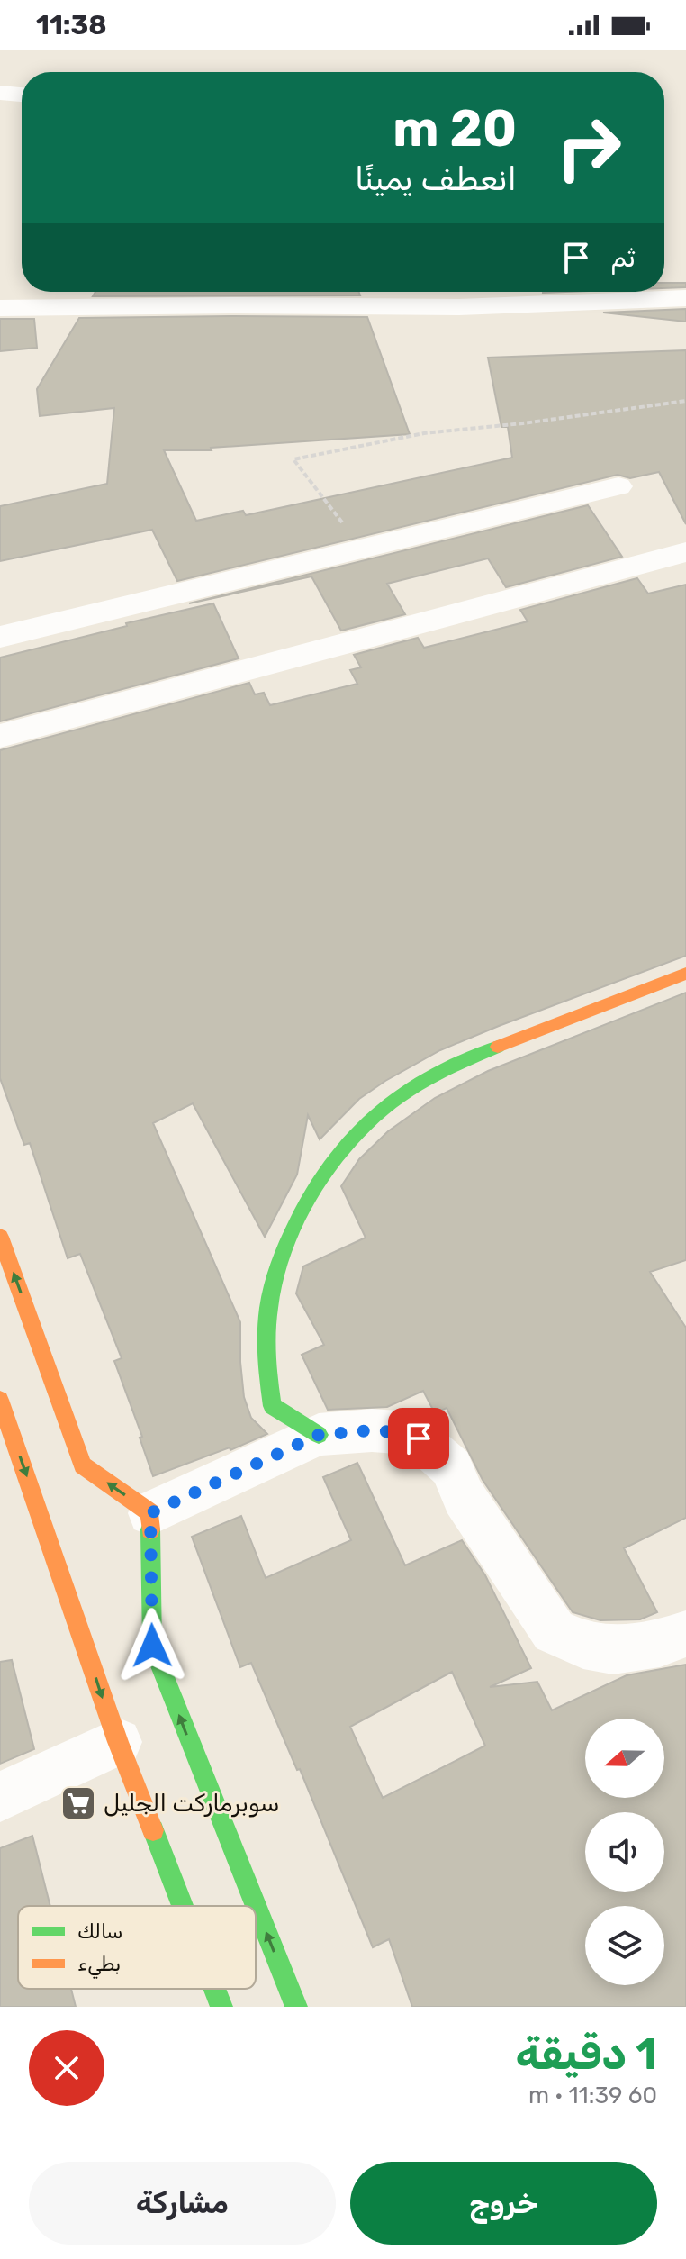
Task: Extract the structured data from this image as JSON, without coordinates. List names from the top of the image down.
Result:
{
  "places": {
    "supermarket": ["سوبرماركت الجليل"]
  },
  "legend": ["سالك", "بطيء"],
  "north": "left",
  "page": {
    "status": "11:38",
    "turn": ["20 m", "انعطف يمينًا"],
    "then": "ثم",
    "heading": ["1 دقيقة", "60 m · 11:39"],
    "buttons": ["خروج", "مشاركة"]
  }
}
